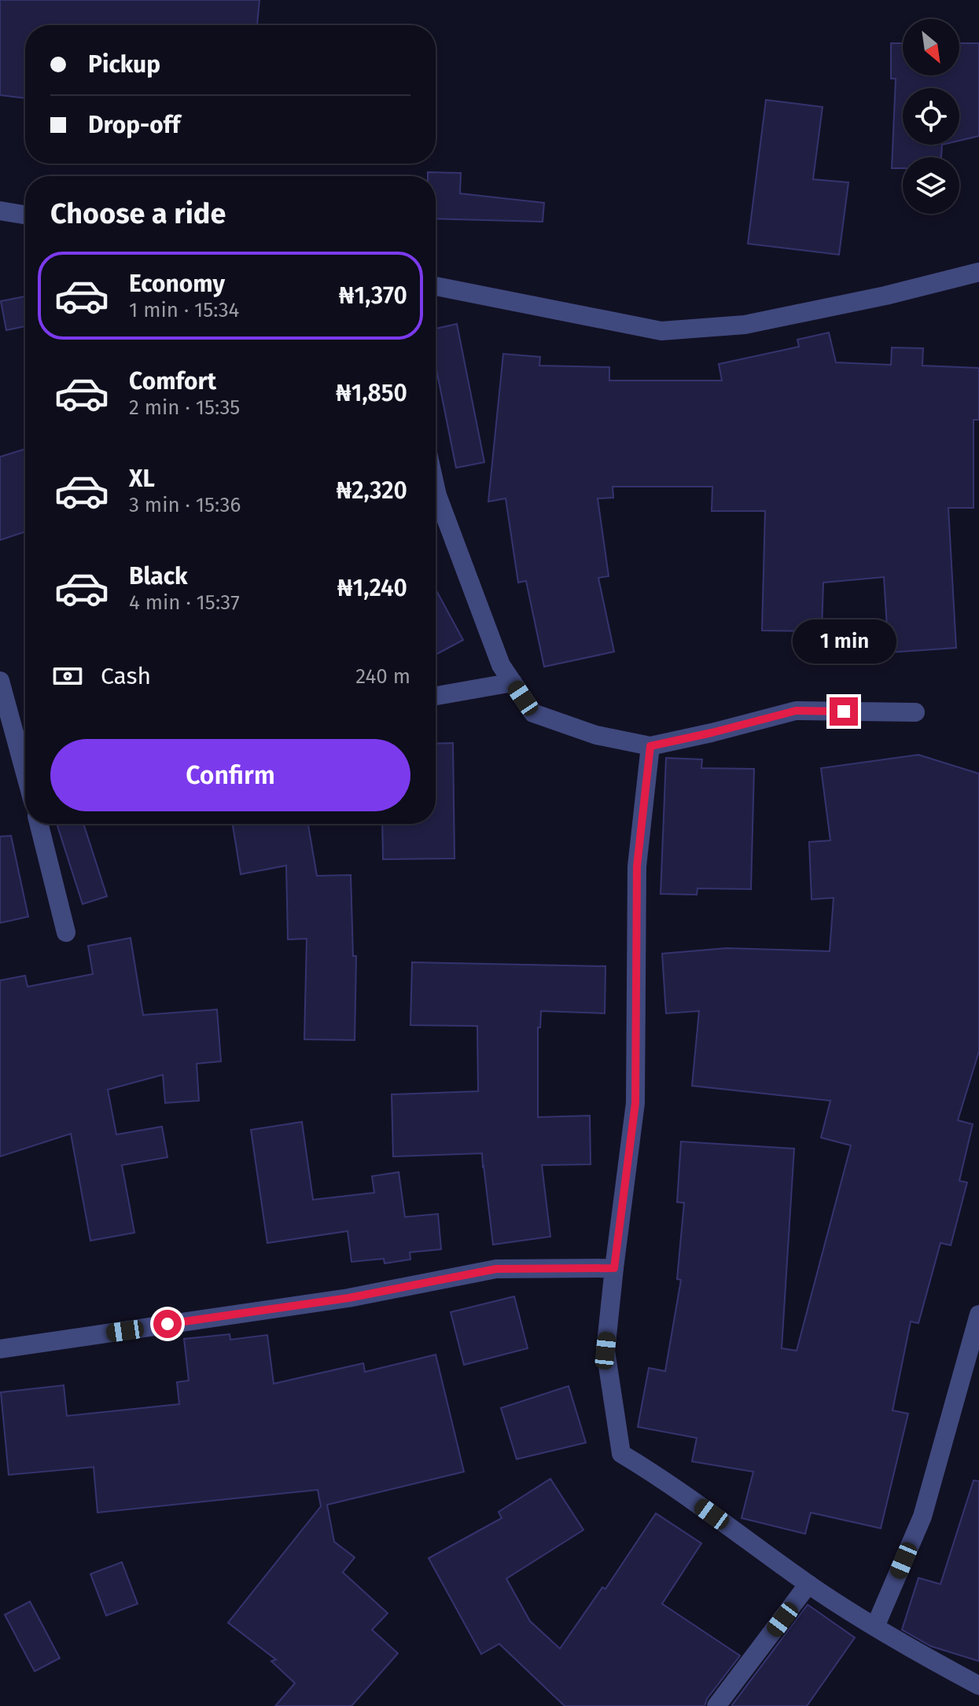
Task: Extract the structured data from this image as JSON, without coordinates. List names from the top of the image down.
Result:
{
  "north": "bottom right",
  "page": {
    "banner": ["Pickup", "Drop-off"],
    "heading": "Choose a ride",
    "list": [
      {
        "name": "Economy",
        "note": "1 min · 15:34",
        "value": "₦1,370"
      },
      {
        "name": "Comfort",
        "note": "2 min · 15:35",
        "value": "₦1,850"
      },
      {
        "name": "XL",
        "note": "3 min · 15:36",
        "value": "₦2,320"
      },
      {
        "name": "Black",
        "note": "4 min · 15:37",
        "value": "₦1,240"
      }
    ],
    "bubble": "1 min",
    "pay": ["Cash", "240 m"],
    "buttons": "Confirm"
  }
}
